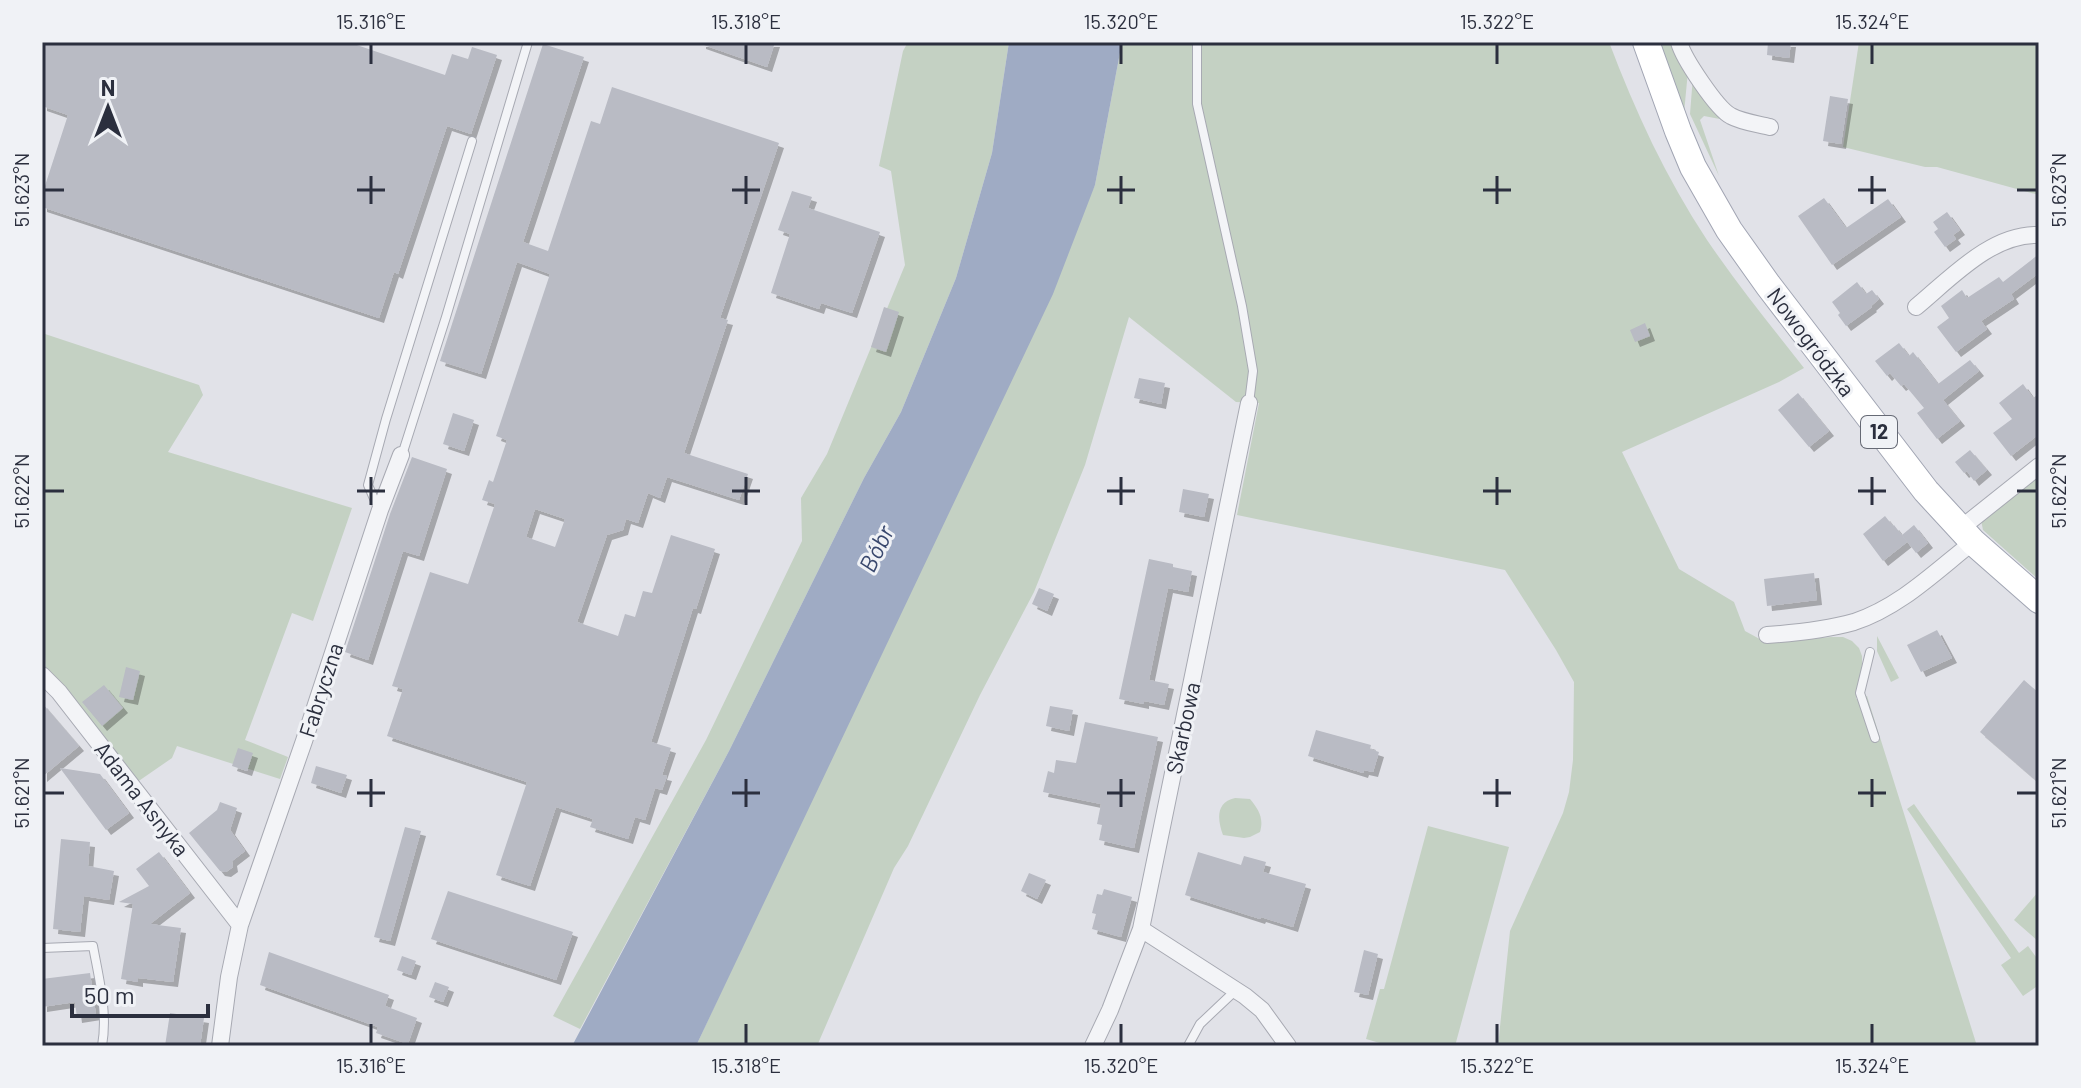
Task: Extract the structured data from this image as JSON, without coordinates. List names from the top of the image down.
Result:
{
  "streets": {
    "main road": ["Nowogródzka", "12"],
    "street": ["Fabryczna", "Skarbowa", "Adama Asnyka"]
  },
  "crossings": [
    ["Fabryczna", "Adama Asnyka"]
  ],
  "water": ["Bóbr"],
  "scale_bar": "50 m",
  "north": "top",
  "coordinates": [
    "15.316°E",
    "15.318°E",
    "15.320°E",
    "15.322°E",
    "15.324°E",
    "51.623°N",
    "51.622°N",
    "51.621°N"
  ]
}
